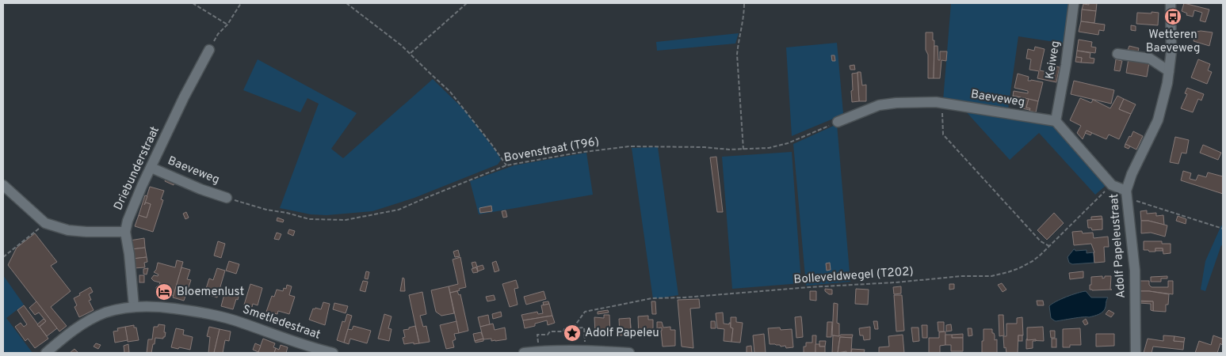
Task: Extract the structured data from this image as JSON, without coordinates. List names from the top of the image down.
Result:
{
  "streets": {
    "street": [
      "Keiweg",
      "Baeveweg",
      "Driebunderstraat",
      "Adolf Papeleustraat",
      "Smetledestraat"
    ],
    "path": ["Bovenstraat (T96)", "Bolleveldwegel (T202)"]
  },
  "crossings": [
    ["Keiweg", "Baeveweg"],
    ["Baeveweg", "Bovenstraat (T96)"],
    ["Baeveweg", "Driebunderstraat"],
    ["Driebunderstraat", "Smetledestraat"]
  ],
  "places": {
    "bus stop": ["Wetteren Baeveweg"],
    "hotel": ["Bloemenlust"],
    "place": ["Adolf Papeleu"]
  }
}
